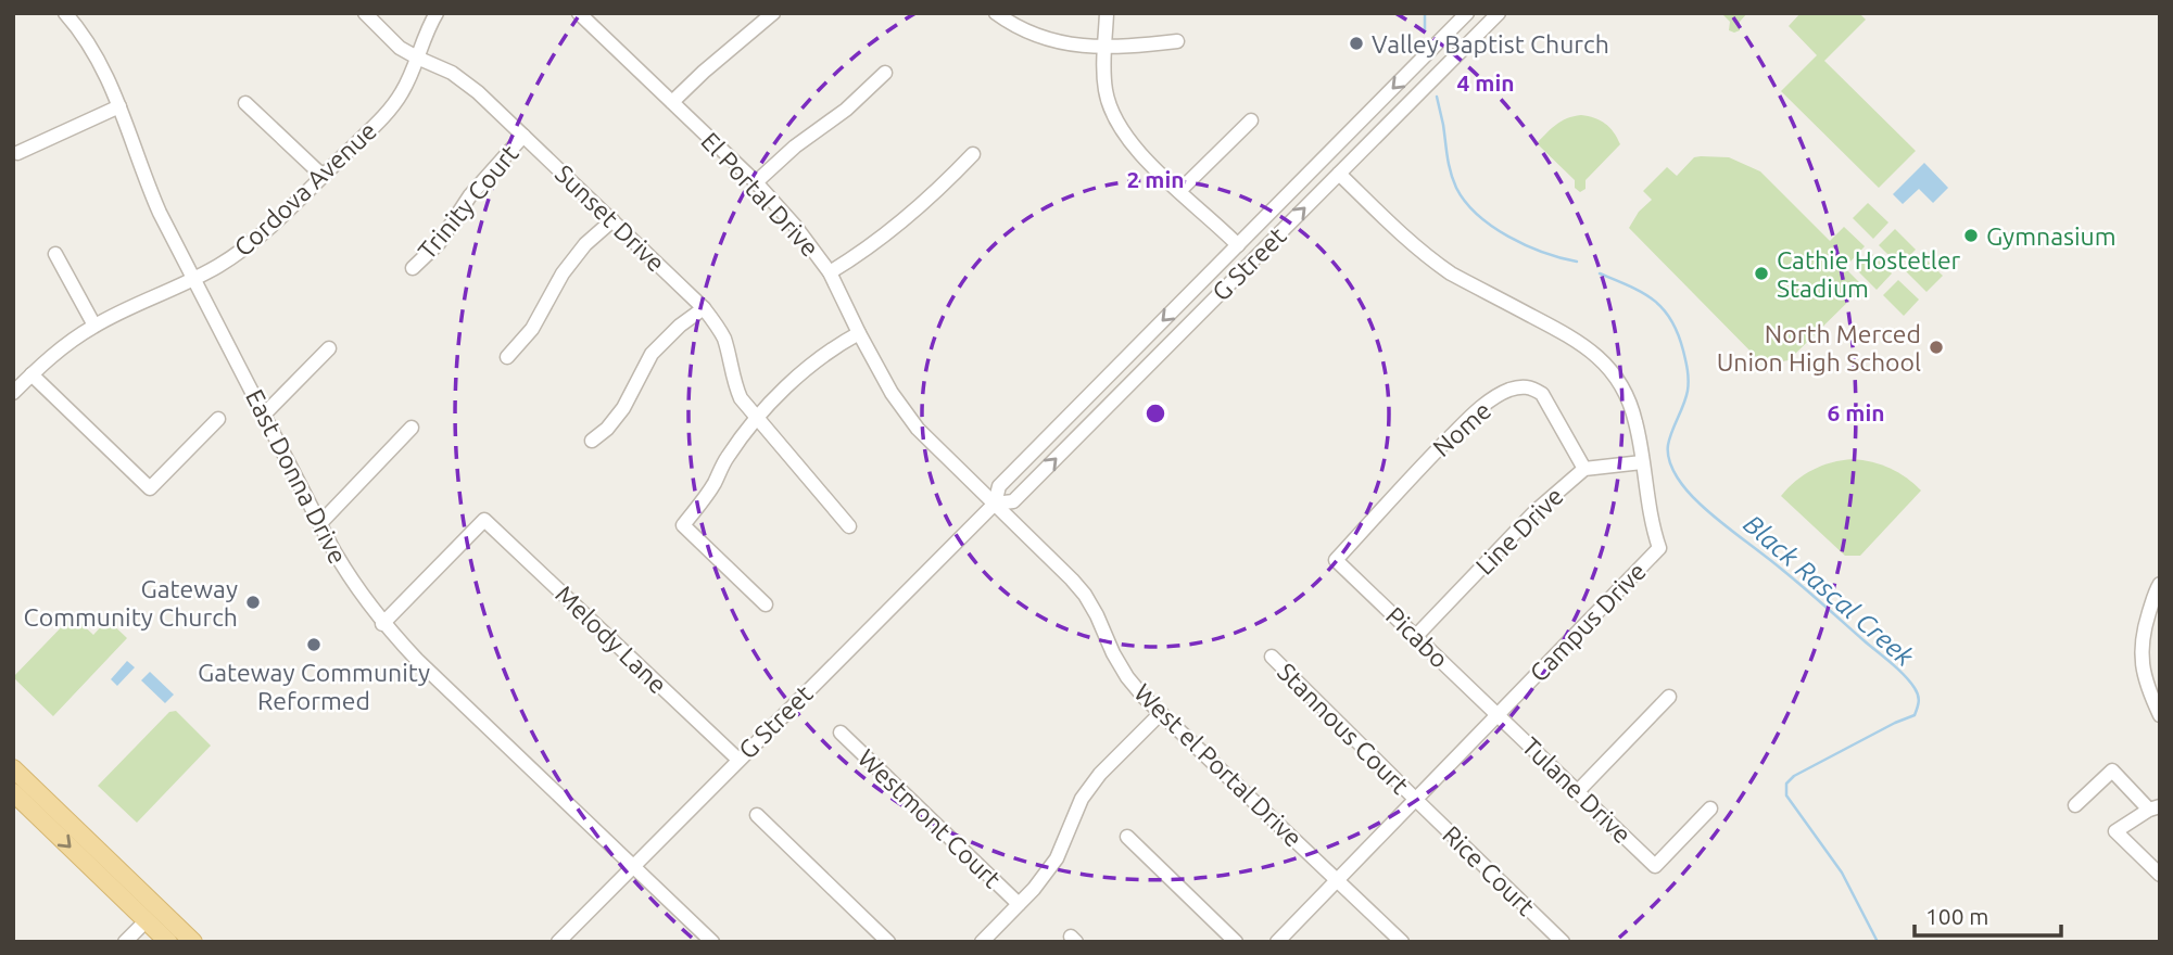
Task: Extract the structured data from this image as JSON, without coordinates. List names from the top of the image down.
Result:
{
  "streets": {
    "street": [
      "Cordova Avenue",
      "El Portal Drive",
      "Trinity Court",
      "Sunset Drive",
      "G Street",
      "Nome",
      "East Donna Drive",
      "Line Drive",
      "Campus Drive",
      "Picabo",
      "Melody Lane",
      "Stannous Court",
      "West el Portal Drive",
      "Tulane Drive",
      "Westmont Court",
      "Rice Court"
    ]
  },
  "crossings": [
    ["Cordova Avenue", "Sunset Drive"],
    ["Cordova Avenue", "East Donna Drive"],
    ["El Portal Drive", "G Street"],
    ["El Portal Drive", "West el Portal Drive"],
    ["Trinity Court", "Sunset Drive"],
    ["G Street", "East Donna Drive"],
    ["G Street", "Campus Drive"],
    ["G Street", "Melody Lane"],
    ["G Street", "West el Portal Drive"],
    ["Nome", "Line Drive"],
    ["Nome", "Picabo"],
    ["East Donna Drive", "Melody Lane"],
    ["Line Drive", "Campus Drive"],
    ["Line Drive", "Picabo"],
    ["Campus Drive", "Picabo"],
    ["Campus Drive", "Stannous Court"],
    ["Campus Drive", "West el Portal Drive"],
    ["Campus Drive", "Tulane Drive"],
    ["Campus Drive", "Rice Court"],
    ["Picabo", "Tulane Drive"],
    ["Stannous Court", "Rice Court"]
  ],
  "water": ["Black Rascal Creek"],
  "places": [
    "Valley Baptist Church",
    "Gymnasium",
    "Cathie Hostetler Stadium",
    "North Merced Union High School",
    "Gateway Community Church",
    "Gateway Community Reformed"
  ],
  "scale_bar": "100 m",
  "rings": ["4 min", "2 min", "6 min"]
}
